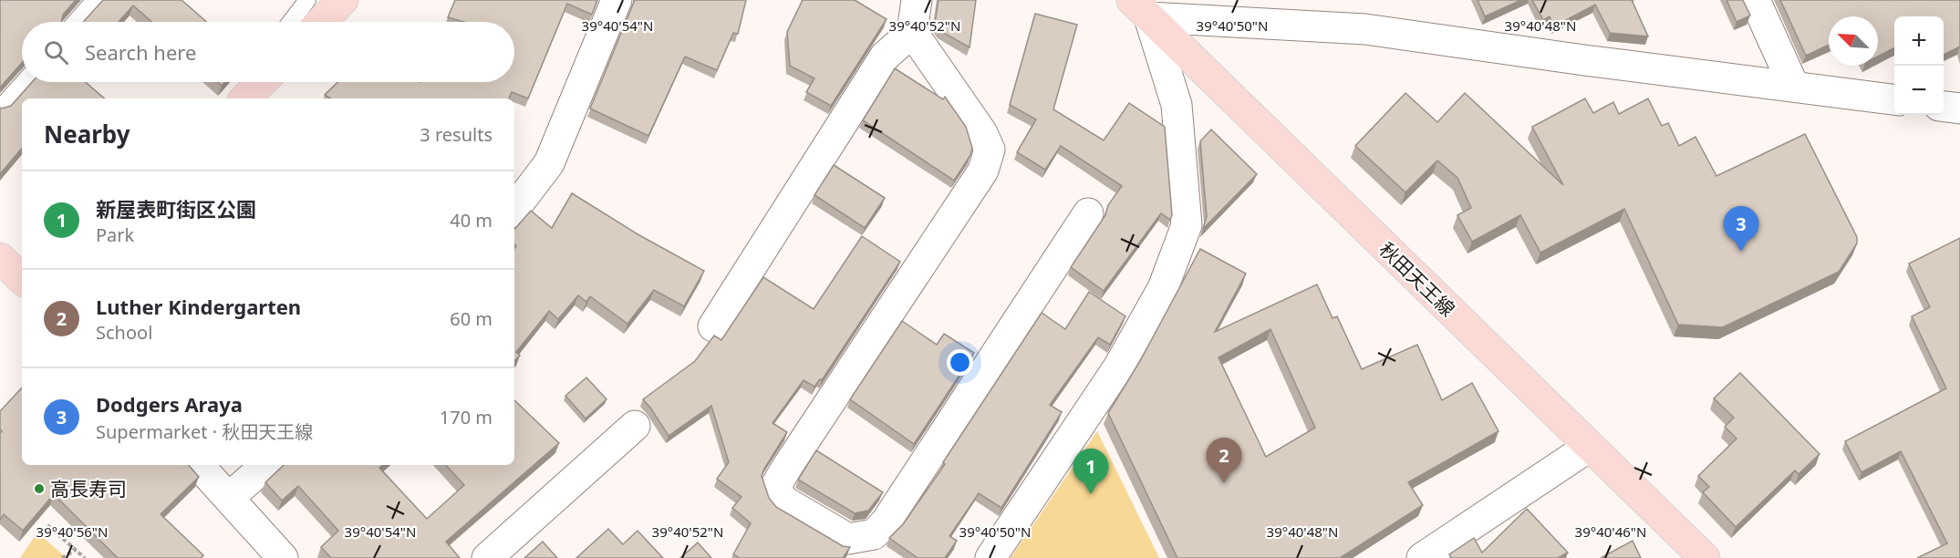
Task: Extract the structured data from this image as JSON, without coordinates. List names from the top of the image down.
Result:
{
  "streets": {
    "main road": ["秋田天王線"]
  },
  "places": ["高長寿司"],
  "north": "top left",
  "page": {
    "map_buttons": ["+", "−"],
    "search": "Search here",
    "heading": ["Nearby", "3 results"],
    "list": [
      {
        "mark": "1",
        "name": "新屋表町街区公園",
        "note": "Park",
        "value": "40 m"
      },
      {
        "mark": "2",
        "name": "Luther Kindergarten",
        "note": "School",
        "value": "60 m"
      },
      {
        "mark": "3",
        "name": "Dodgers Araya",
        "note": "Supermarket · 秋田天王線",
        "value": "170 m"
      }
    ],
    "pins": ["3", "2", "1"]
  },
  "coordinates": [
    "39°40'54\"N",
    "39°40'52\"N",
    "39°40'50\"N",
    "39°40'48\"N",
    "39°40'56\"N",
    "39°40'46\"N"
  ]
}
